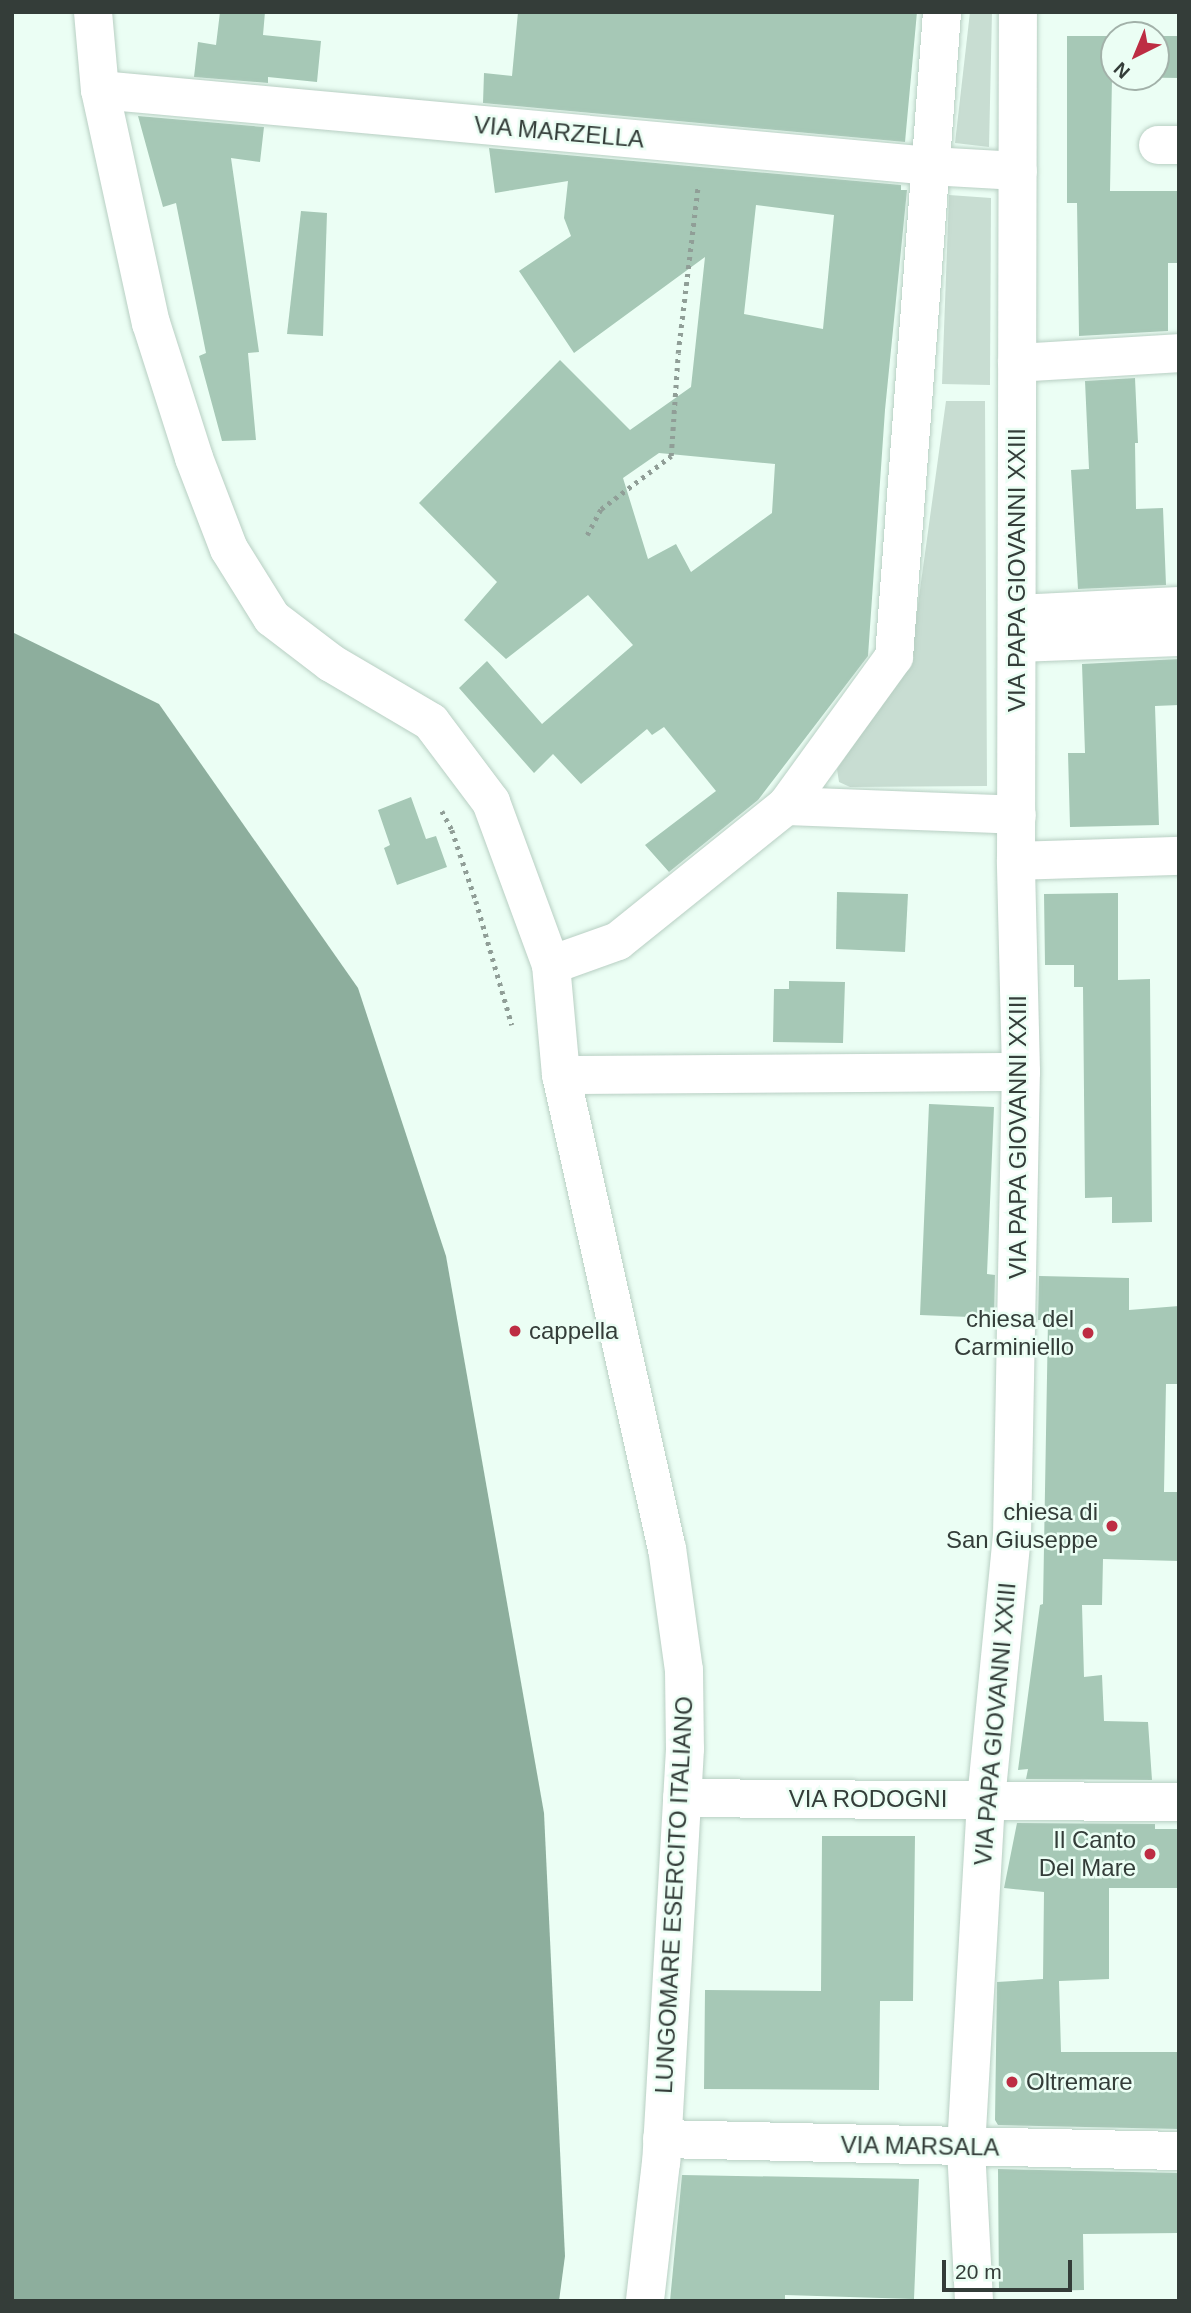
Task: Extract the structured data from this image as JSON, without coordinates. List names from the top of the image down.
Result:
{
  "streets": {
    "street": [
      "VIA MARZELLA",
      "VIA PAPA GIOVANNI XXIII",
      "VIA RODOGNI",
      "LUNGOMARE ESERCITO ITALIANO",
      "VIA MARSALA"
    ]
  },
  "crossings": [
    ["VIA MARZELLA", "VIA PAPA GIOVANNI XXIII"],
    ["VIA MARZELLA", "LUNGOMARE ESERCITO ITALIANO"],
    ["VIA PAPA GIOVANNI XXIII", "VIA RODOGNI"],
    ["VIA PAPA GIOVANNI XXIII", "VIA MARSALA"],
    ["VIA RODOGNI", "LUNGOMARE ESERCITO ITALIANO"],
    ["LUNGOMARE ESERCITO ITALIANO", "VIA MARSALA"]
  ],
  "places": [
    "cappella",
    "chiesa del Carminiello",
    "chiesa di San Giuseppe",
    "Il Canto Del Mare",
    "Oltremare"
  ],
  "scale_bar": "20 m",
  "north": "bottom left"
}
